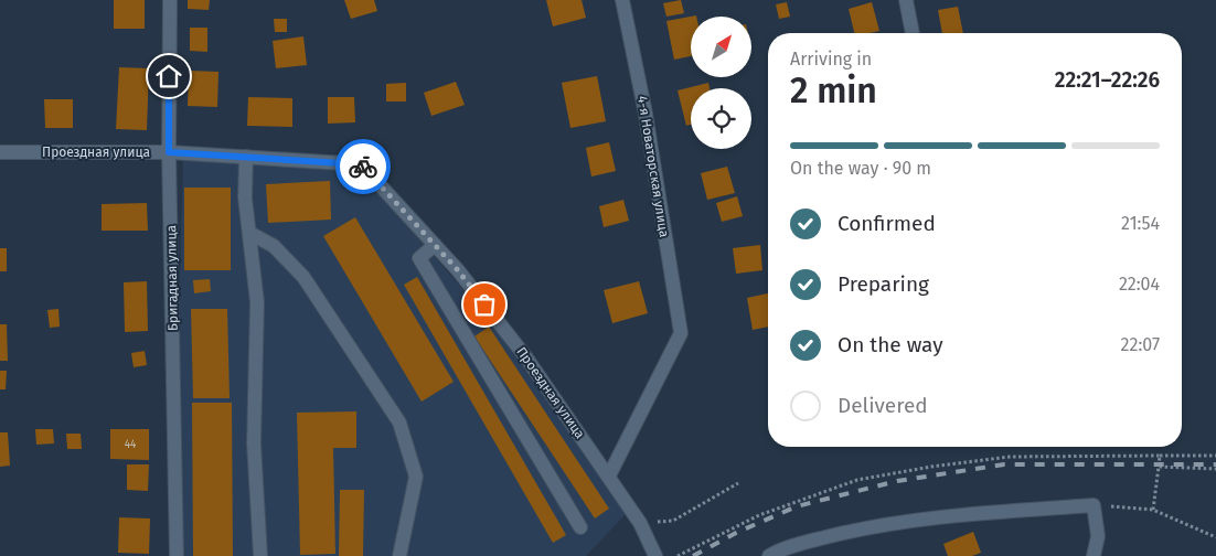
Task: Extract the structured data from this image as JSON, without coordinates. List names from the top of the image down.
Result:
{
  "streets": {
    "street": ["Проездная улица", "4-я Новаторская улица", "Бригадная улица"]
  },
  "crossings": [
    ["Проездная улица", "4-я Новаторская улица"],
    ["Проездная улица", "Бригадная улица"]
  ],
  "house_numbers": ["44"],
  "north": "top right",
  "page": {
    "heading": ["2 min", "Arriving in", "22:21–22:26"],
    "bar": "On the way · 90 m",
    "list": [
      ["Confirmed", "21:54"],
      ["Preparing", "22:04"],
      ["On the way", "22:07"],
      "Delivered"
    ]
  }
}
